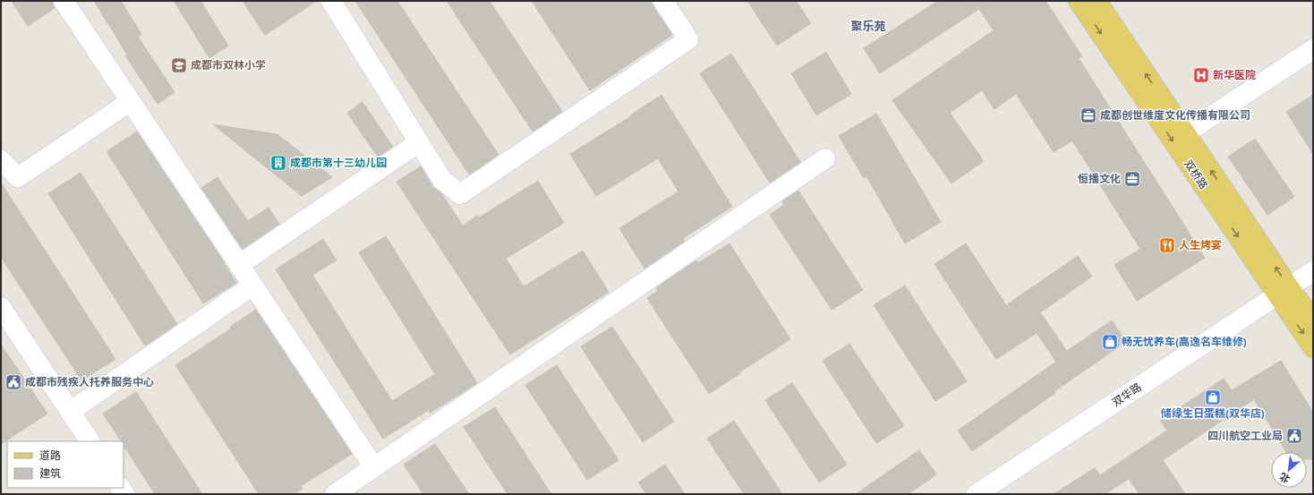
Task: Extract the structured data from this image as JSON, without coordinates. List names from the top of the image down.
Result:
{
  "streets": {
    "main road": ["双桥路"],
    "street": ["双华路"]
  },
  "crossings": [
    ["双桥路", "双华路"]
  ],
  "districts": ["聚乐苑"],
  "places": {
    "school or university": ["成都市双林小学"],
    "hospital": ["新华医院"],
    "office": ["成都创世维度文化传播有限公司", "恒播文化"],
    "building": ["成都市第十三幼儿园"],
    "restaurant": ["人生烤宴"],
    "shop": ["畅无忧养车(高逸名车维修)", "储缘生日蛋糕(双华店)"],
    "public building": ["成都市残疾人托养服务中心", "四川航空工业局"]
  },
  "legend": ["道路", "建筑"],
  "north": "bottom left"
}
